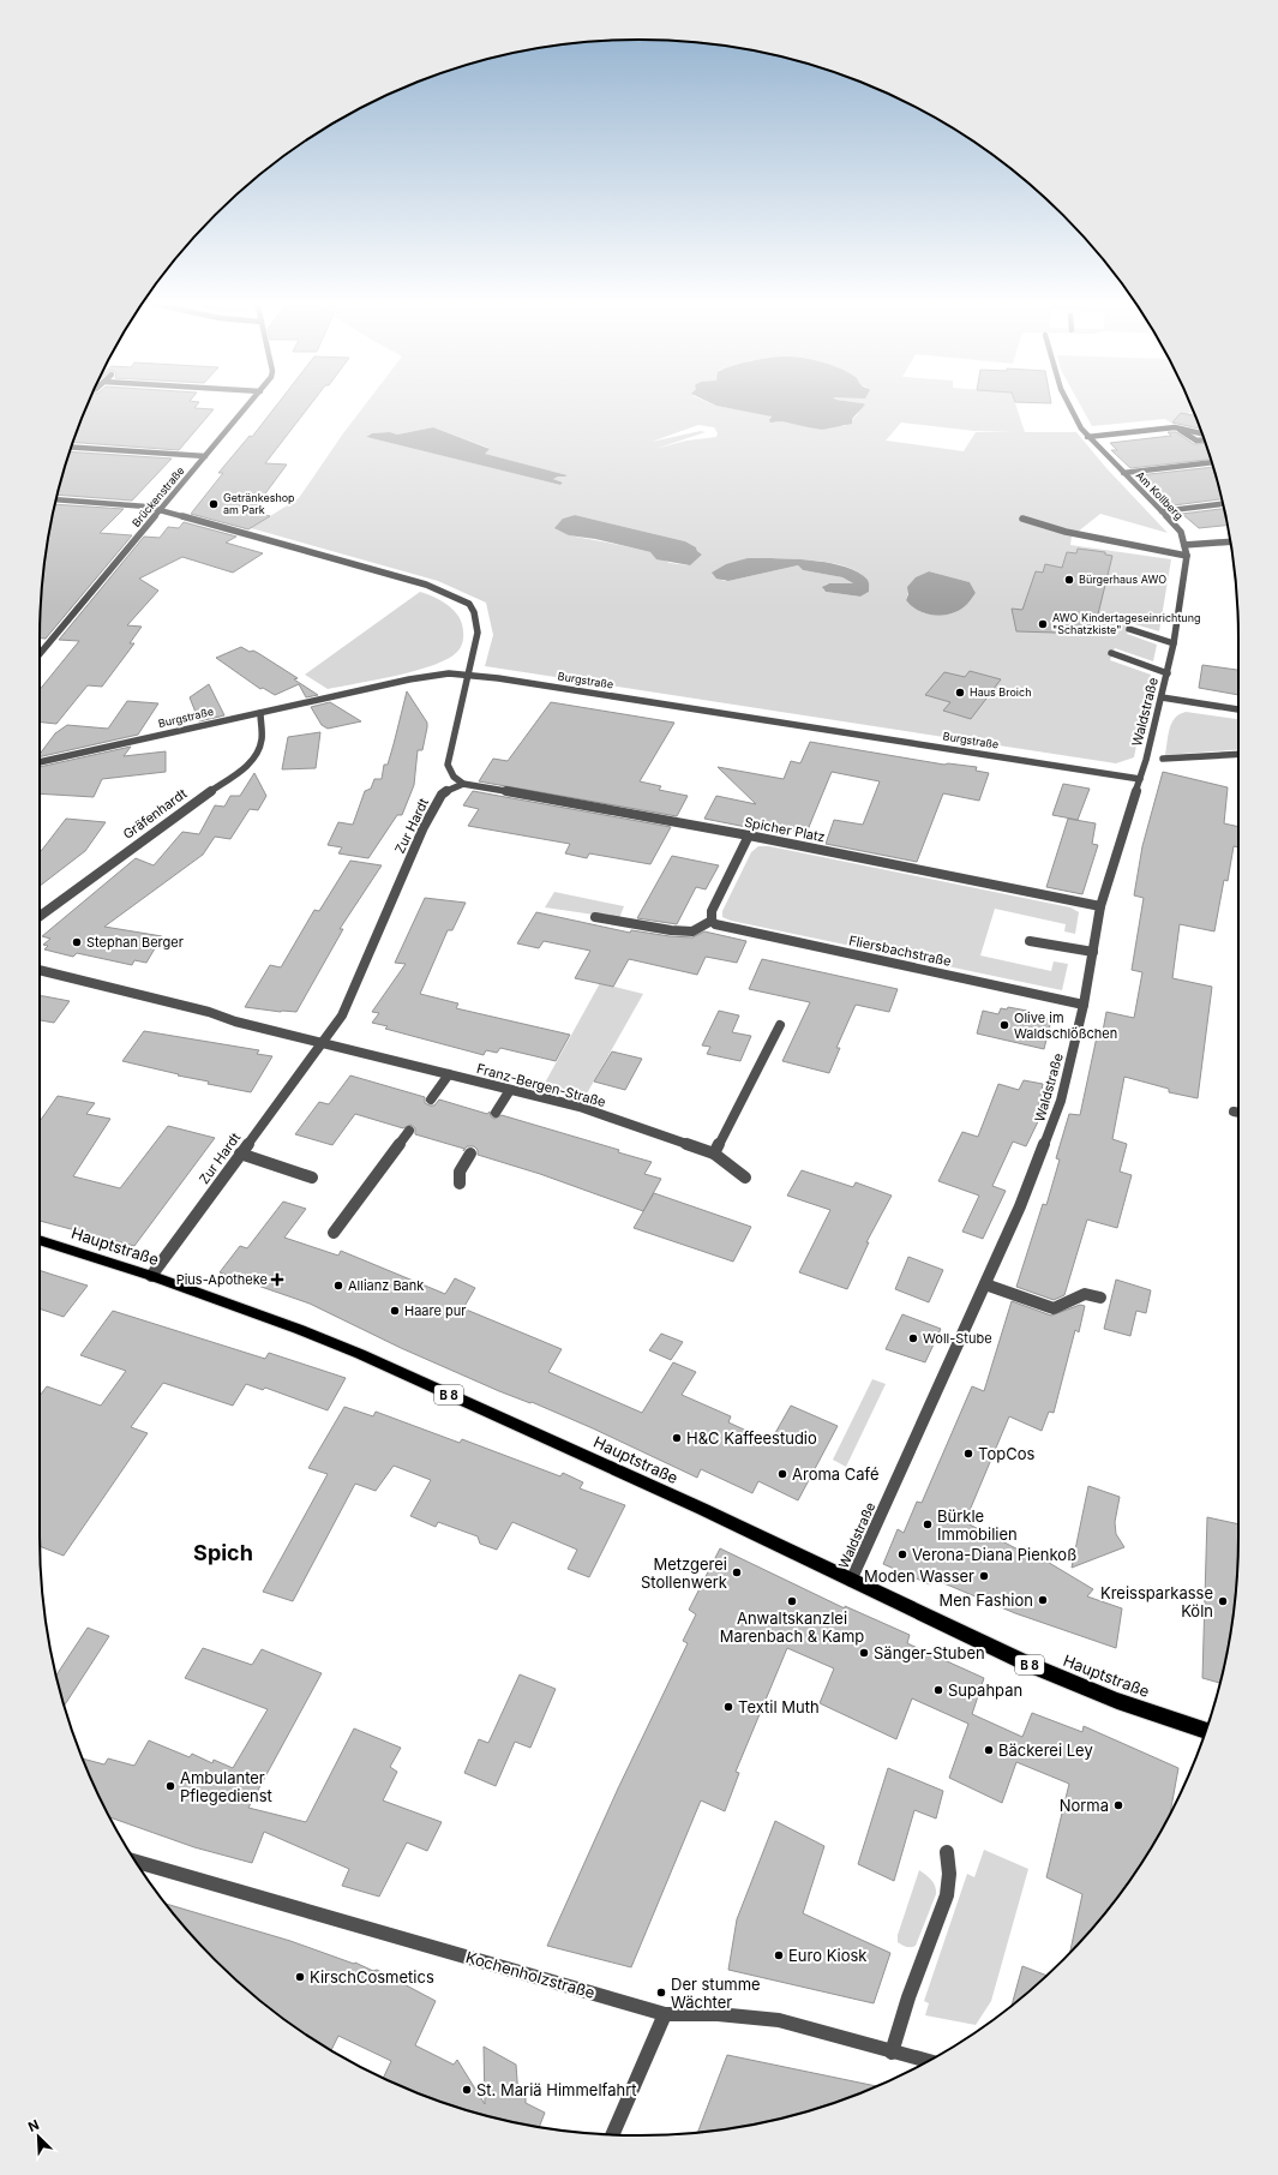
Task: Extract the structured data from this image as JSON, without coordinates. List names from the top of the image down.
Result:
{
  "streets": {
    "main road": ["Hauptstraße", "B 8"],
    "street": [
      "Am Kollberg",
      "Brückenstraße",
      "Burgstraße",
      "Waldstraße",
      "Gräfenhardt",
      "Zur Hardt",
      "Spicher Platz",
      "Fliersbachstraße",
      "Franz-Bergen-Straße",
      "Kochenholzstraße"
    ]
  },
  "crossings": [
    ["Am Kollberg", "Waldstraße"],
    ["Burgstraße", "Waldstraße"],
    ["Burgstraße", "Gräfenhardt"],
    ["Waldstraße", "Spicher Platz"],
    ["Waldstraße", "Fliersbachstraße"],
    ["Waldstraße", "Hauptstraße"],
    ["Zur Hardt", "Spicher Platz"],
    ["Zur Hardt", "Franz-Bergen-Straße"],
    ["Zur Hardt", "Hauptstraße"]
  ],
  "districts": ["Spich"],
  "places": {
    "other": [
      "Getränkeshop am Park",
      "Bürgerhaus AWO",
      "AWO Kindertageseinrichtung \"Schatzkiste\"",
      "Haus Broich",
      "Stephan Berger",
      "Olive im Waldschlößchen",
      "Allianz Bank",
      "Haare pur",
      "Woll-Stube",
      "H&C Kaffeestudio",
      "TopCos",
      "Aroma Café",
      "Bürkle Immobilien",
      "Verona-Diana Pienkoß",
      "Metzgerei Stollenwerk",
      "Moden Wasser",
      "Men Fashion",
      "Anwaltskanzlei Marenbach & Kamp",
      "Kreissparkasse Köln",
      "Sänger-Stuben",
      "Supahpan",
      "Textil Muth",
      "Bäckerei Ley",
      "Ambulanter Pflegedienst",
      "Norma",
      "Euro Kiosk",
      "KirschCosmetics",
      "Der stumme Wächter",
      "St. Mariä Himmelfahrt"
    ],
    "health": ["Pius-Apotheke"]
  },
  "north": "top left"
}
